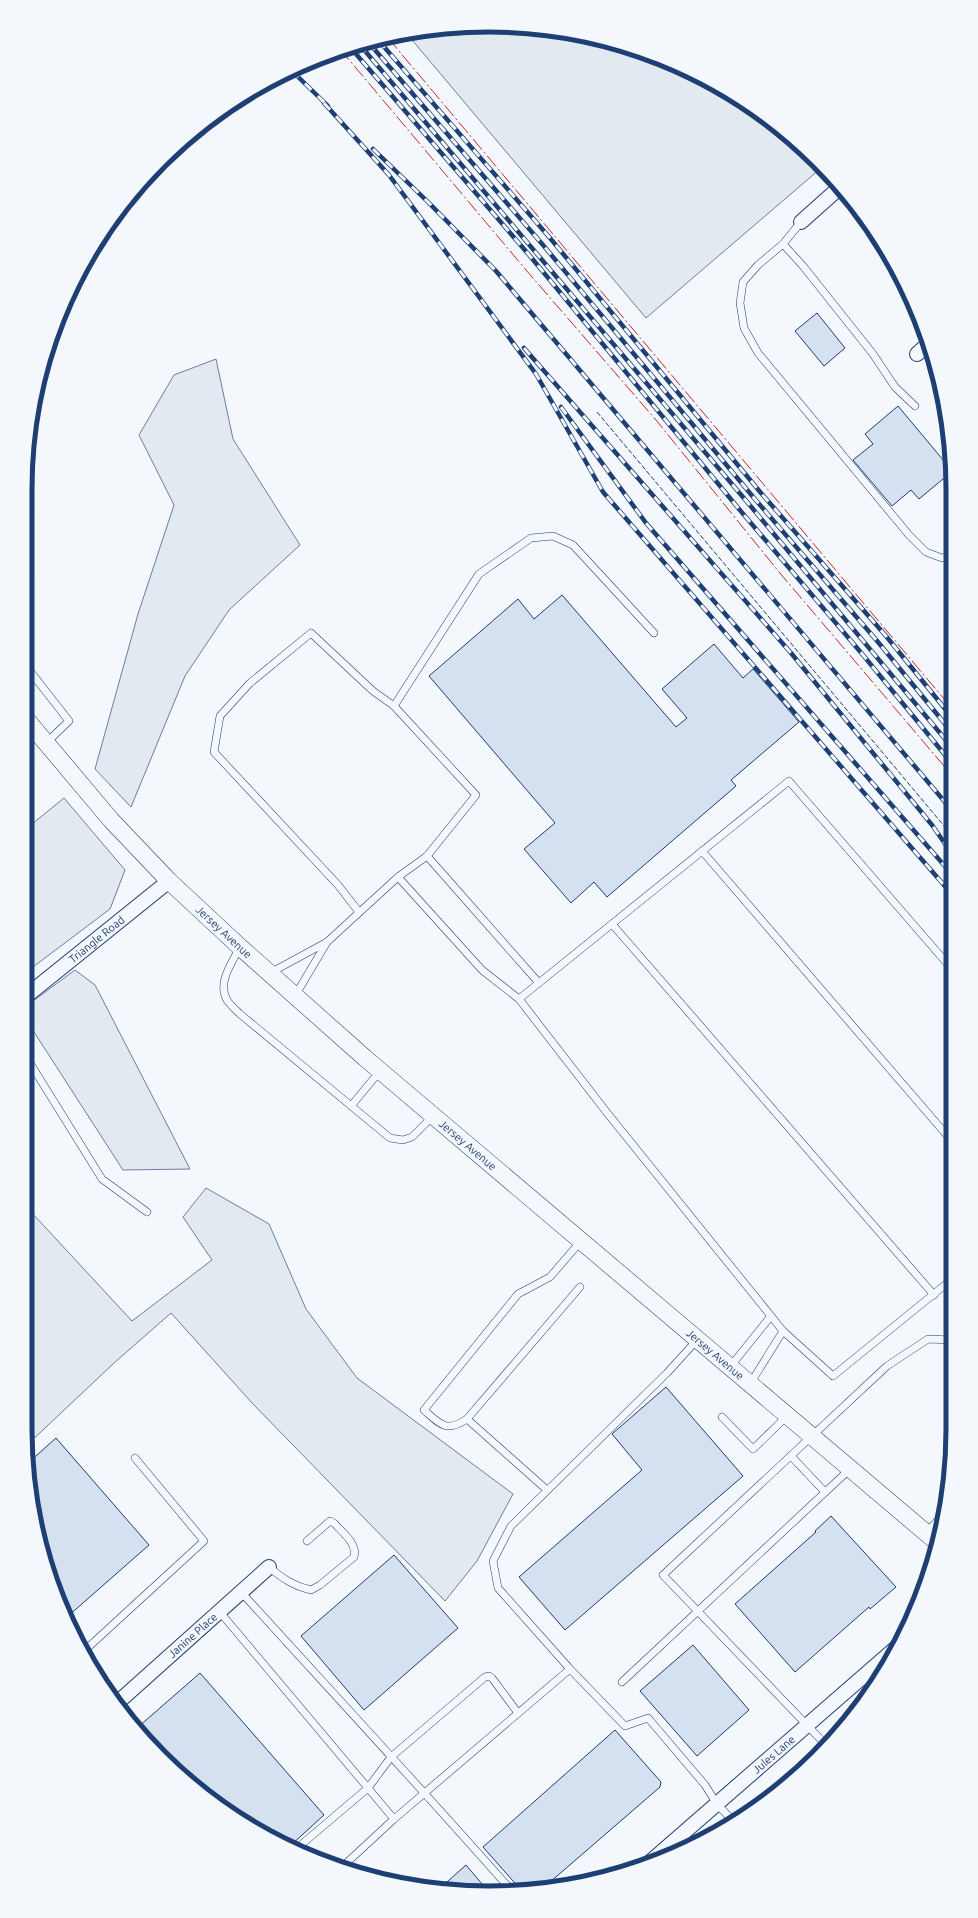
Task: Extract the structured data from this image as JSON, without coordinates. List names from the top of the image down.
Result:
{
  "streets": {
    "street": [
      "Jersey Avenue",
      "Triangle Road",
      "Janine Place",
      "Jules Lane"
    ]
  },
  "crossings": [
    ["Jersey Avenue", "Triangle Road"]
  ]
}
